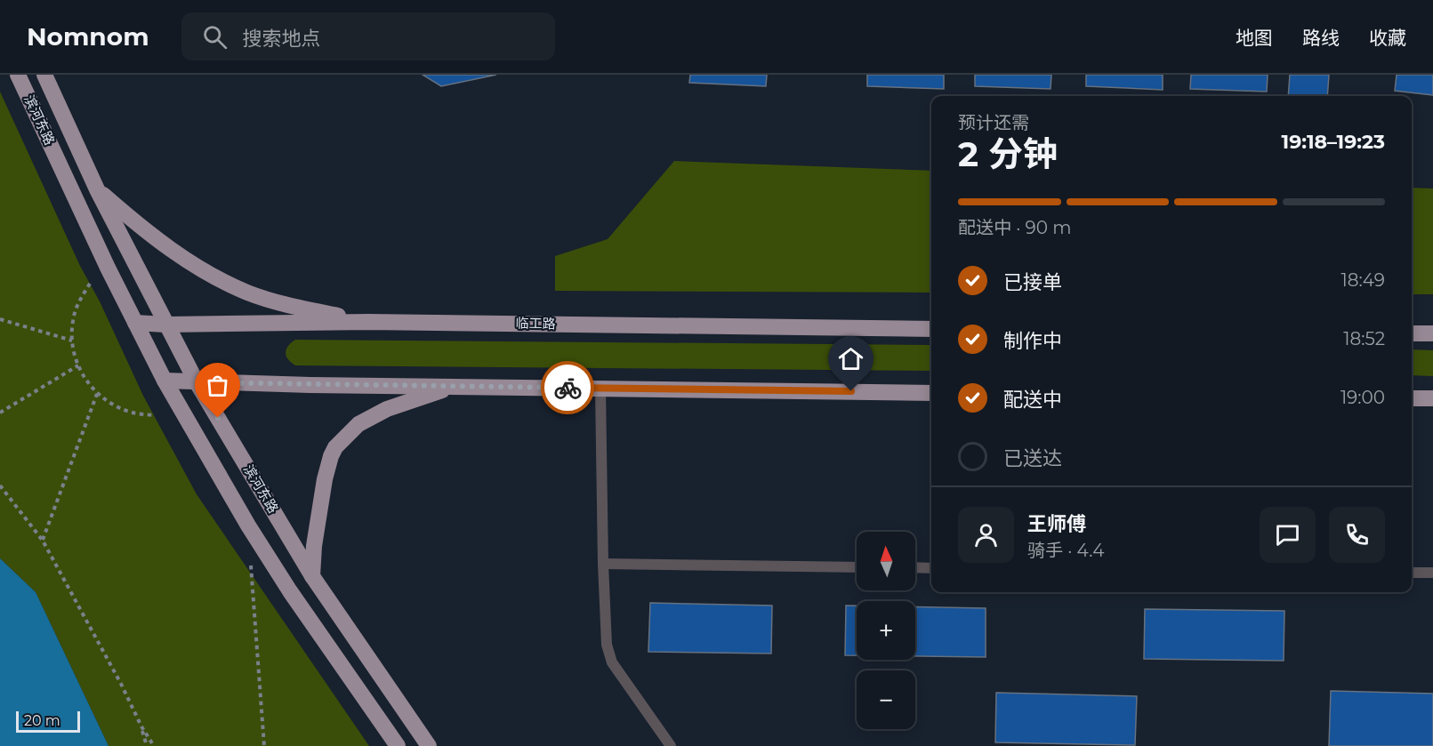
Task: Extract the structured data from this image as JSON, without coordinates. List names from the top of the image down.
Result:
{
  "streets": {
    "main road": ["滨河东路", "临工路"]
  },
  "crossings": [
    ["滨河东路", "临工路"]
  ],
  "scale_bar": "20 m",
  "north": "top",
  "page": {
    "header": "Nomnom",
    "search": "搜索地点",
    "nav": ["地图", "路线", "收藏"],
    "heading": ["2 分钟", "预计还需", "19:18–19:23"],
    "panel": ["王师傅", "骑手 · 4.4"],
    "bar": "配送中 · 90 m",
    "list": [
      ["已接单", "18:49"],
      ["制作中", "18:52"],
      ["配送中", "19:00"],
      "已送达"
    ],
    "map_buttons": ["+", "−"],
    "scale": "20 m"
  }
}
